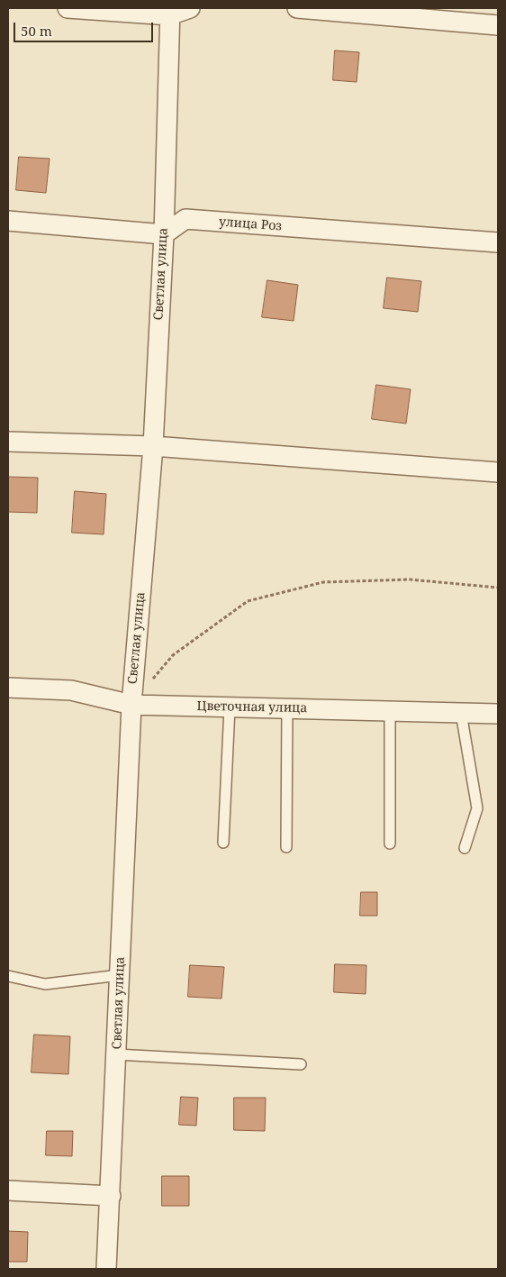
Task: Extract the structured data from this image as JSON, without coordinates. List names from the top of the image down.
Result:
{
  "streets": {
    "street": ["улица Роз", "Светлая улица", "Цветочная улица"]
  },
  "crossings": [
    ["улица Роз", "Светлая улица"],
    ["Светлая улица", "Цветочная улица"]
  ],
  "scale_bar": "50 m"
}
